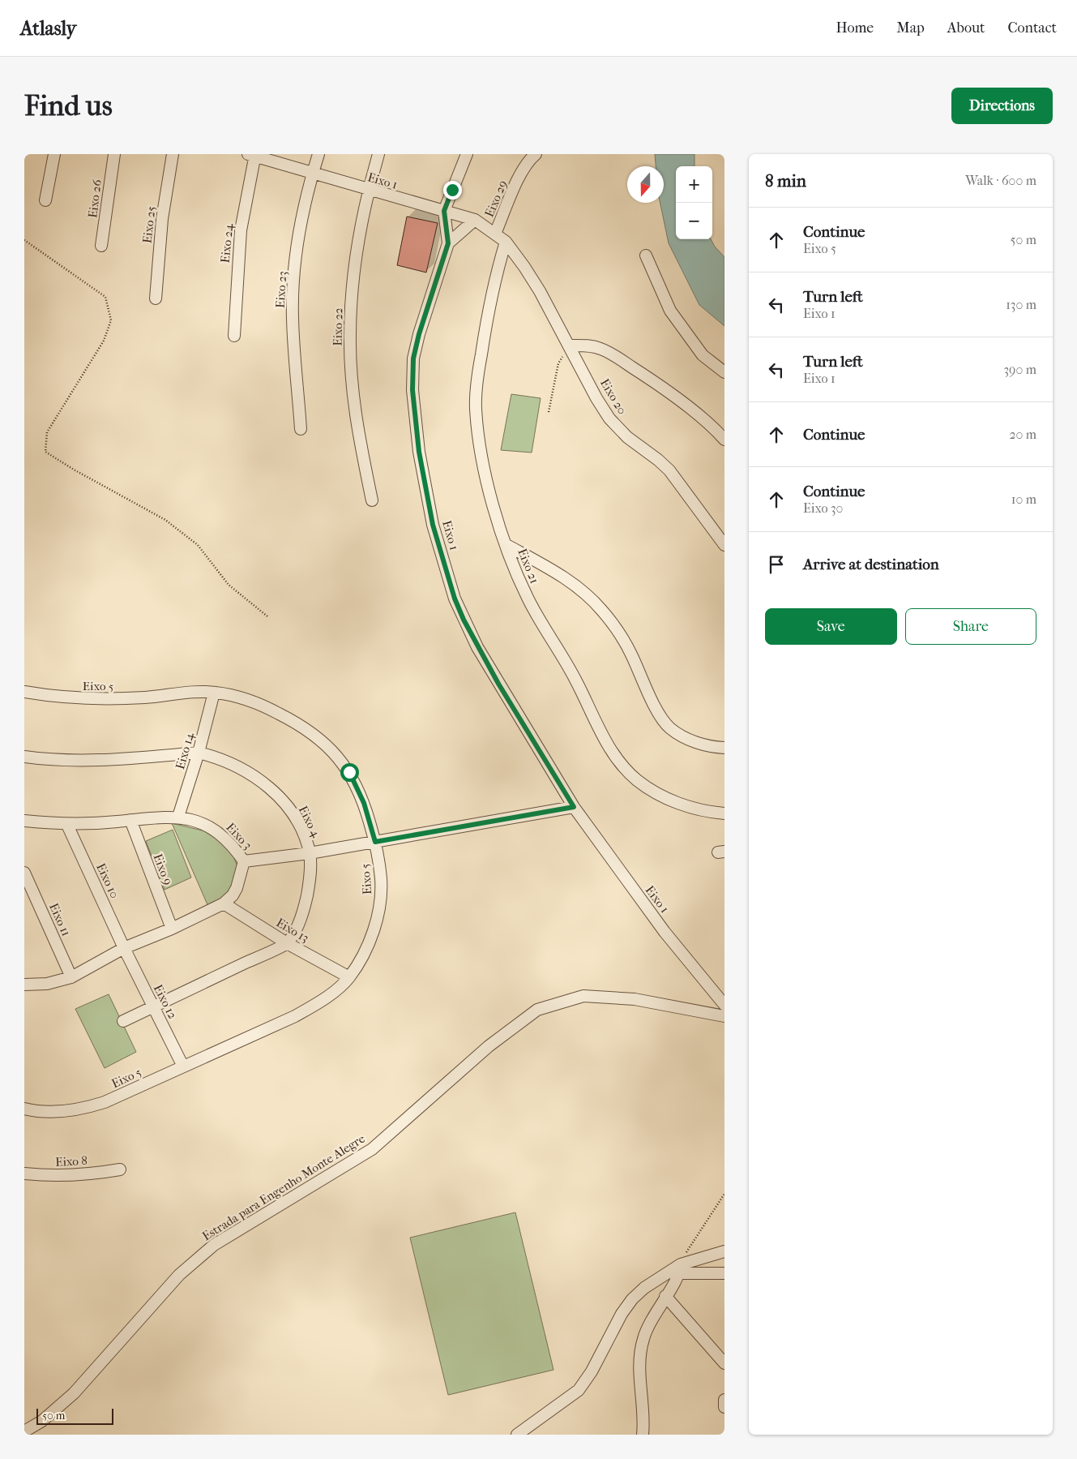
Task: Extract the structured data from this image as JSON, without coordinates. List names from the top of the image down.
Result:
{
  "streets": {
    "street": [
      "Eixo 1",
      "Eixo 26",
      "Eixo 29",
      "Eixo 25",
      "Eixo 24",
      "Eixo 23",
      "Eixo 22",
      "Eixo 20",
      "Eixo 21",
      "Eixo 5",
      "Eixo 14",
      "Eixo 4",
      "Eixo 3",
      "Eixo 9",
      "Eixo 10",
      "Eixo 11",
      "Eixo 13",
      "Eixo 12",
      "Eixo 8",
      "Estrada para Engenho Monte Alegre"
    ]
  },
  "crossings": [
    ["Eixo 1", "Eixo 29"],
    ["Eixo 1", "Eixo 24"],
    ["Eixo 1", "Eixo 23"],
    ["Eixo 1", "Eixo 22"],
    ["Eixo 1", "Eixo 20"],
    ["Eixo 1", "Eixo 21"],
    ["Eixo 20", "Eixo 21"],
    ["Eixo 5", "Eixo 14"],
    ["Eixo 5", "Eixo 13"],
    ["Eixo 5", "Eixo 12"],
    ["Eixo 14", "Eixo 4"],
    ["Eixo 14", "Eixo 3"],
    ["Eixo 4", "Eixo 13"],
    ["Eixo 3", "Eixo 9"],
    ["Eixo 3", "Eixo 10"],
    ["Eixo 3", "Eixo 11"],
    ["Eixo 3", "Eixo 13"],
    ["Eixo 3", "Eixo 12"],
    ["Eixo 10", "Eixo 12"]
  ],
  "scale_bar": "50 m",
  "north": "bottom",
  "page": {
    "header": "Atlasly",
    "nav": [
      "Home",
      "Map",
      "About",
      "Contact"
    ],
    "buttons": [
      "Directions",
      ["Save", "Share"]
    ],
    "title": "Find us",
    "heading": ["8 min", "Walk · 600 m"],
    "map_buttons": ["+", "−"],
    "list": [
      ["Continue", "Eixo 5", "50 m"],
      ["Turn left", "Eixo 1", "130 m"],
      ["Turn left", "Eixo 1", "390 m"],
      ["Continue", "20 m"],
      ["Continue", "Eixo 30", "10 m"],
      "Arrive at destination"
    ],
    "scale": "50 m"
  }
}
